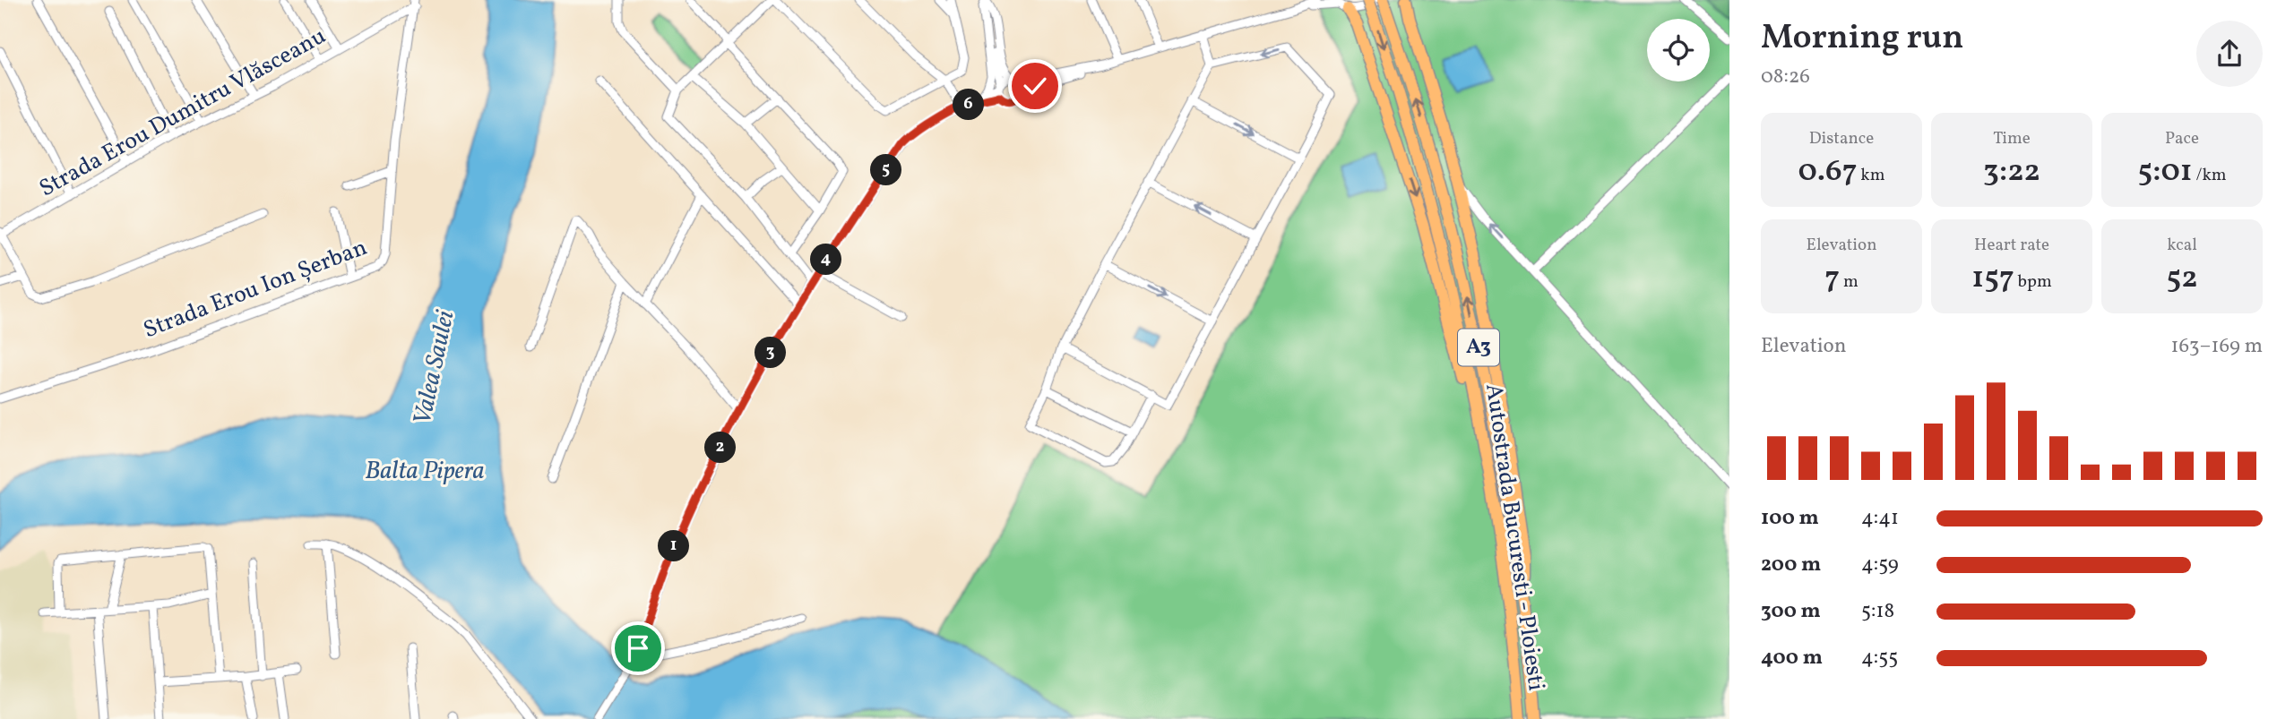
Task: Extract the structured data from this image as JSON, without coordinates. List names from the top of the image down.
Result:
{
  "streets": {
    "highway": ["A3", "Autostrada Bucuresti - Ploiesti"],
    "street": ["Strada Erou Dumitru Vlăsceanu", "Strada Erou Ion Șerban"]
  },
  "crossings": [
    ["Strada Erou Dumitru Vlăsceanu", "Strada Erou Ion Șerban"]
  ],
  "water": ["Valea Saulei", "Balta Pipera"],
  "page": {
    "heading": ["Morning run", "08:26"],
    "pins": [
      "6",
      "5",
      "4",
      "3",
      "2",
      "1"
    ],
    "stats": [
      ["Distance", "0.67 km"],
      ["Time", "3:22"],
      ["Pace", "5:01 /km"],
      ["Elevation", "7 m"],
      ["Heart rate", "157 bpm"],
      ["kcal", "52"]
    ],
    "chart": ["Elevation", "163–169 m"],
    "list": [
      {
        "name": "100 m",
        "note": "4:41"
      },
      {
        "name": "200 m",
        "note": "4:59"
      },
      {
        "name": "300 m",
        "note": "5:18"
      },
      {
        "name": "400 m",
        "note": "4:55"
      }
    ]
  }
}
